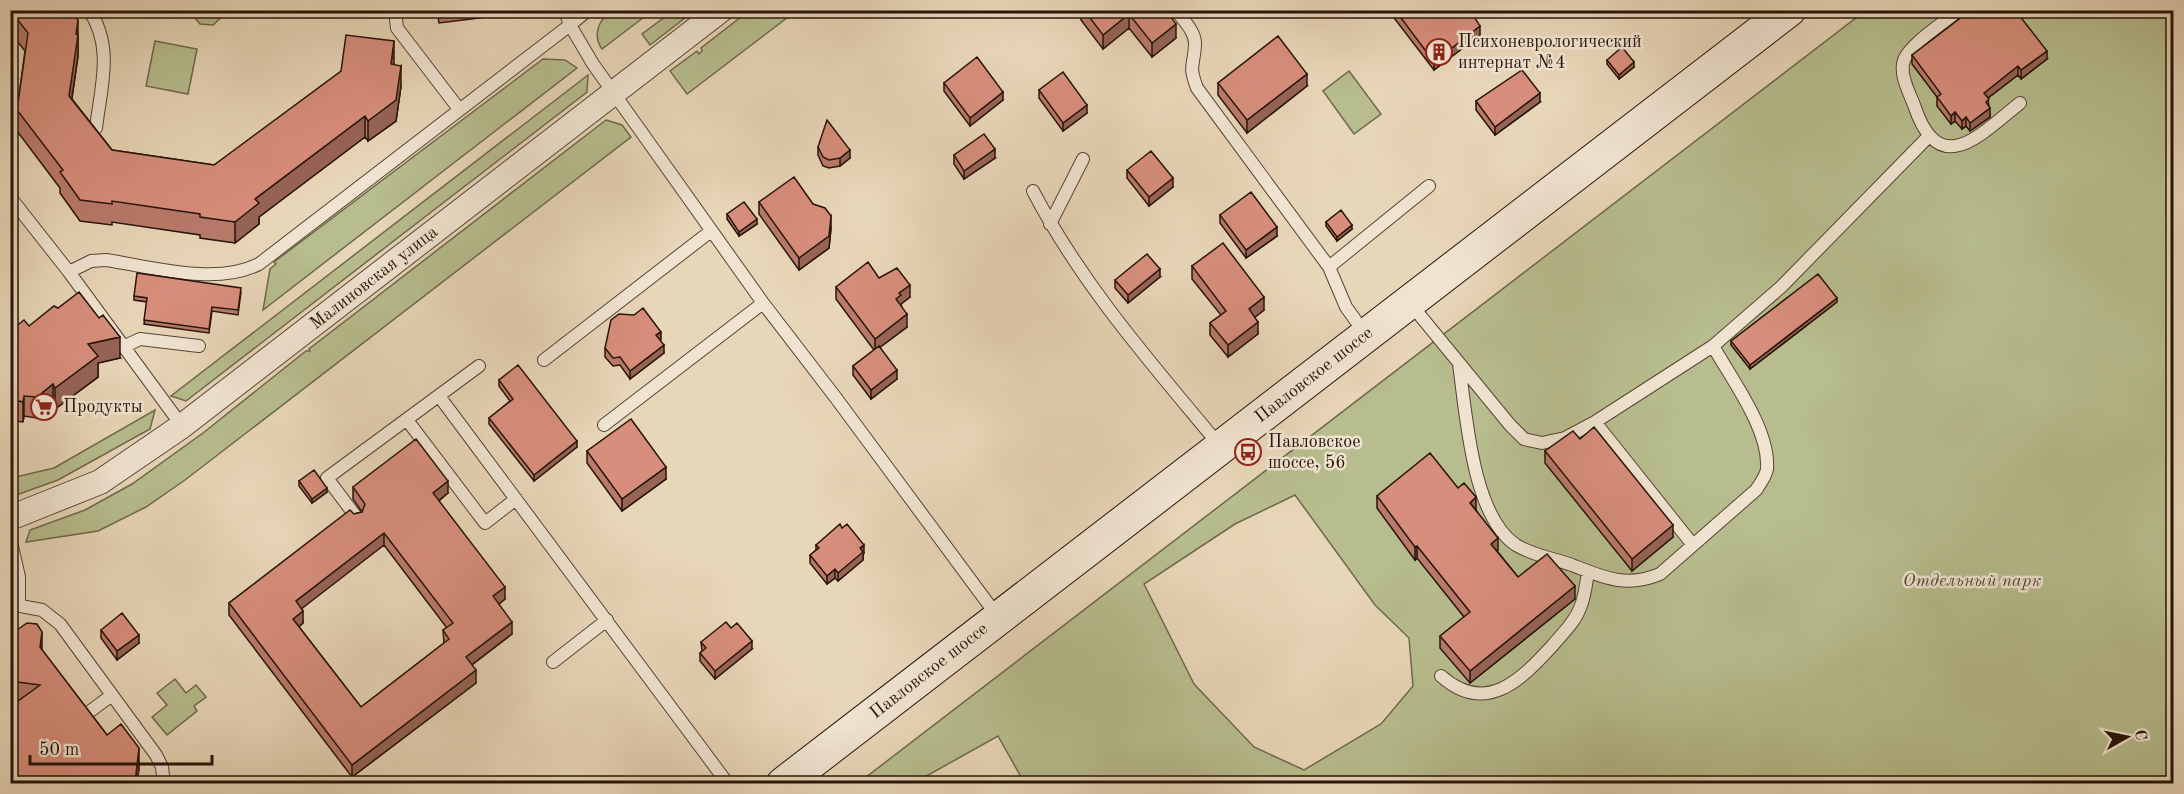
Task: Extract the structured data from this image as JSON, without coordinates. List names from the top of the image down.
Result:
{
  "streets": {
    "main road": ["Павловское шоссе"],
    "street": ["Малиновская улица"]
  },
  "parks": ["Отдельный парк"],
  "places": {
    "building": ["Психоневрологический интернат №4"],
    "supermarket": ["Продукты"],
    "bus stop": ["Павловское шоссе, 56"]
  },
  "scale_bar": "50 m",
  "north": "right"
}
